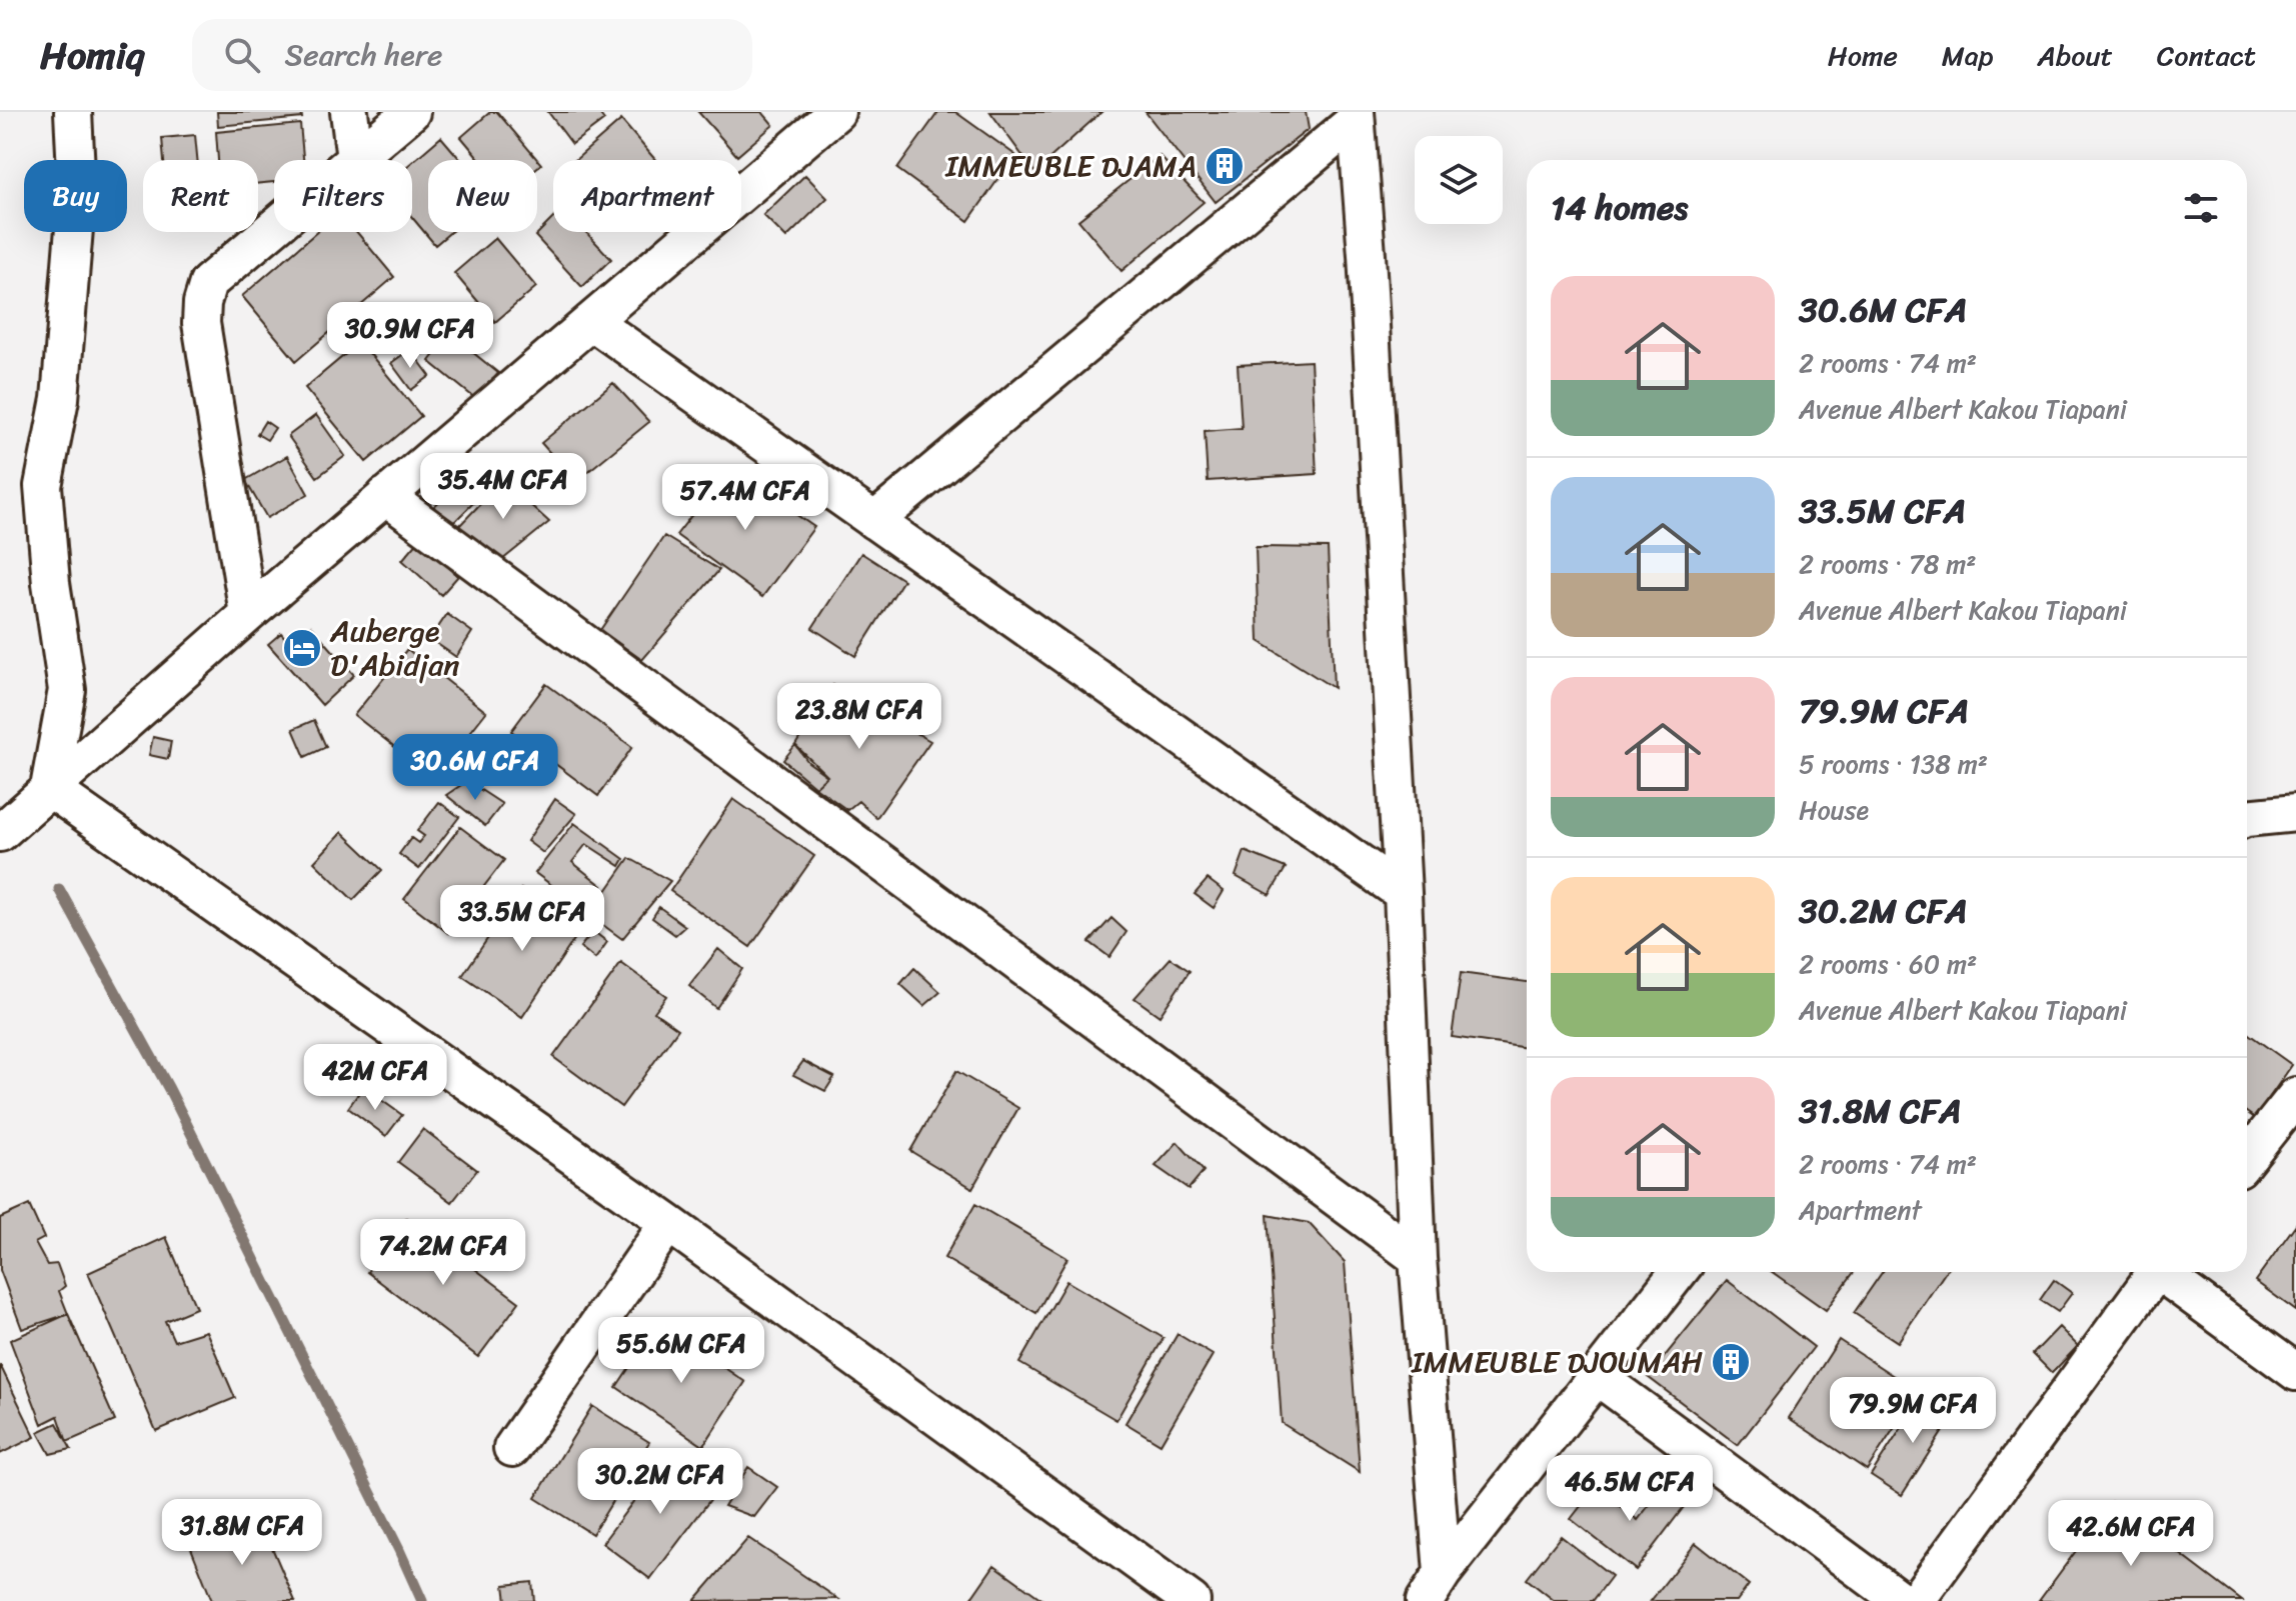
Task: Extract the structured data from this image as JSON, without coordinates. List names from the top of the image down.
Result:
{
  "places": {
    "building": ["IMMEUBLE DJAMA", "IMMEUBLE DJOUMAH"],
    "hotel": ["Auberge D'Abidjan"]
  },
  "page": {
    "header": "Homiq",
    "search": "Search here",
    "nav": [
      "Home",
      "Map",
      "About",
      "Contact"
    ],
    "chip": [
      "Buy",
      "Rent",
      "Filters",
      "New",
      "Apartment"
    ],
    "heading": "14 homes",
    "list": [
      {
        "name": "30.6M CFA",
        "note": "2 rooms · 74 m² · Avenue Albert Kakou Tiapani"
      },
      {
        "name": "33.5M CFA",
        "note": "2 rooms · 78 m² · Avenue Albert Kakou Tiapani"
      },
      {
        "name": "79.9M CFA",
        "note": "5 rooms · 138 m² · House"
      },
      {
        "name": "30.2M CFA",
        "note": "2 rooms · 60 m² · Avenue Albert Kakou Tiapani"
      },
      {
        "name": "31.8M CFA",
        "note": "2 rooms · 74 m² · Apartment"
      }
    ],
    "price": [
      "30.9M CFA",
      "35.4M CFA",
      "57.4M CFA",
      "23.8M CFA",
      "30.6M CFA",
      "33.5M CFA",
      "42M CFA",
      "74.2M CFA",
      "55.6M CFA",
      "79.9M CFA",
      "30.2M CFA",
      "46.5M CFA",
      "31.8M CFA",
      "42.6M CFA"
    ]
  }
}
